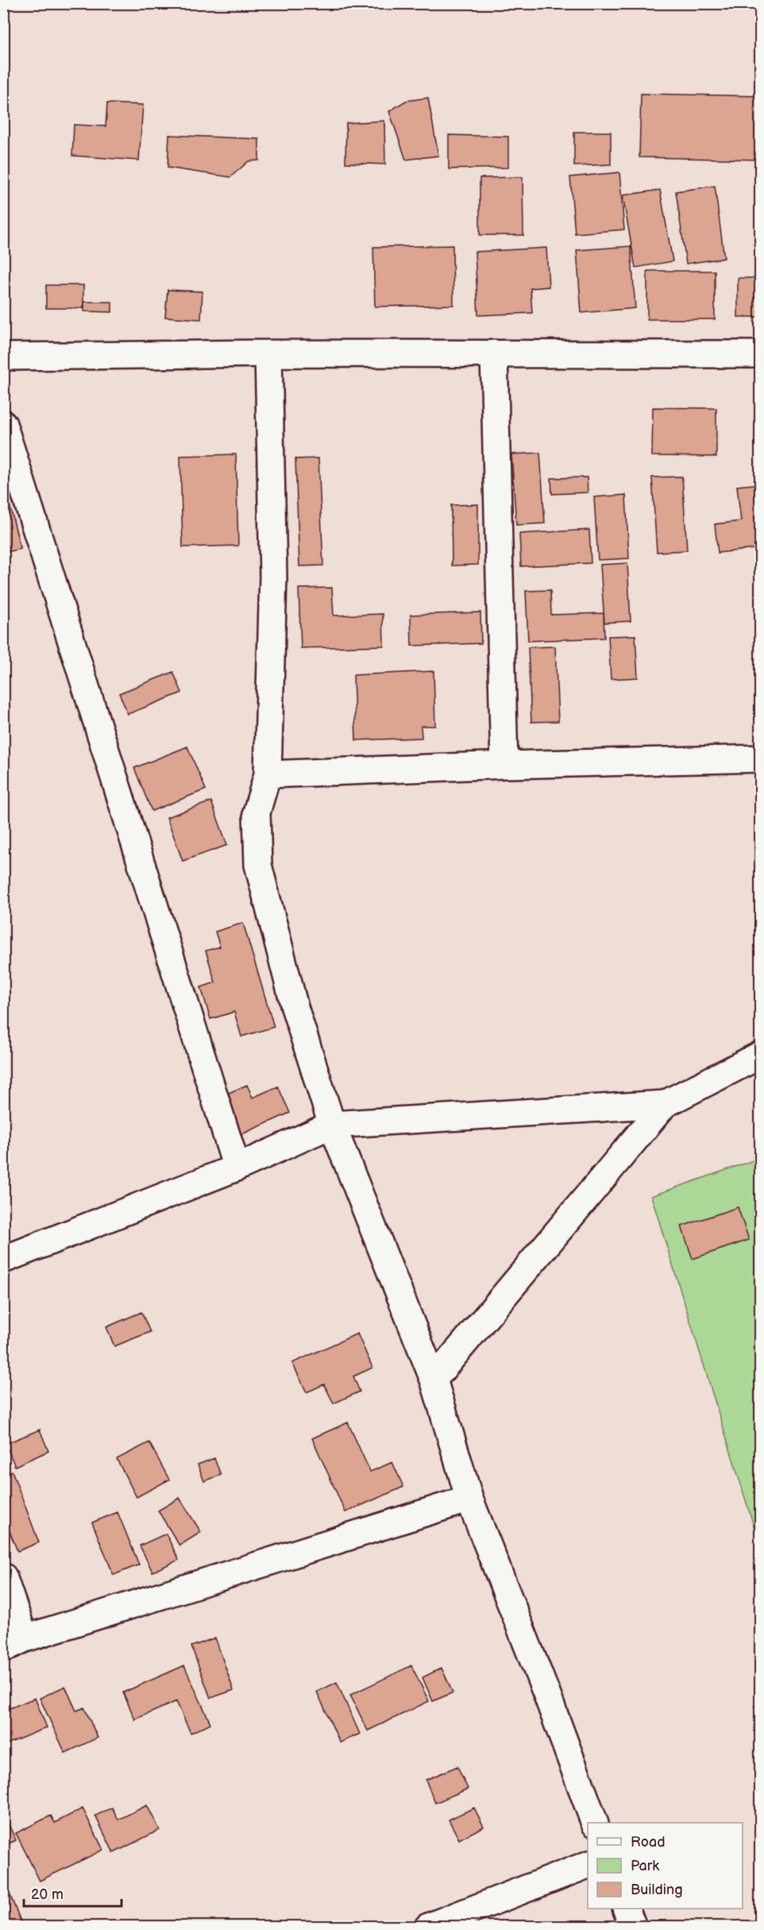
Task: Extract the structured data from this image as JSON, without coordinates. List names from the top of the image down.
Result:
{
  "legend": ["Road", "Park", "Building"],
  "scale_bar": "20 m"
}
